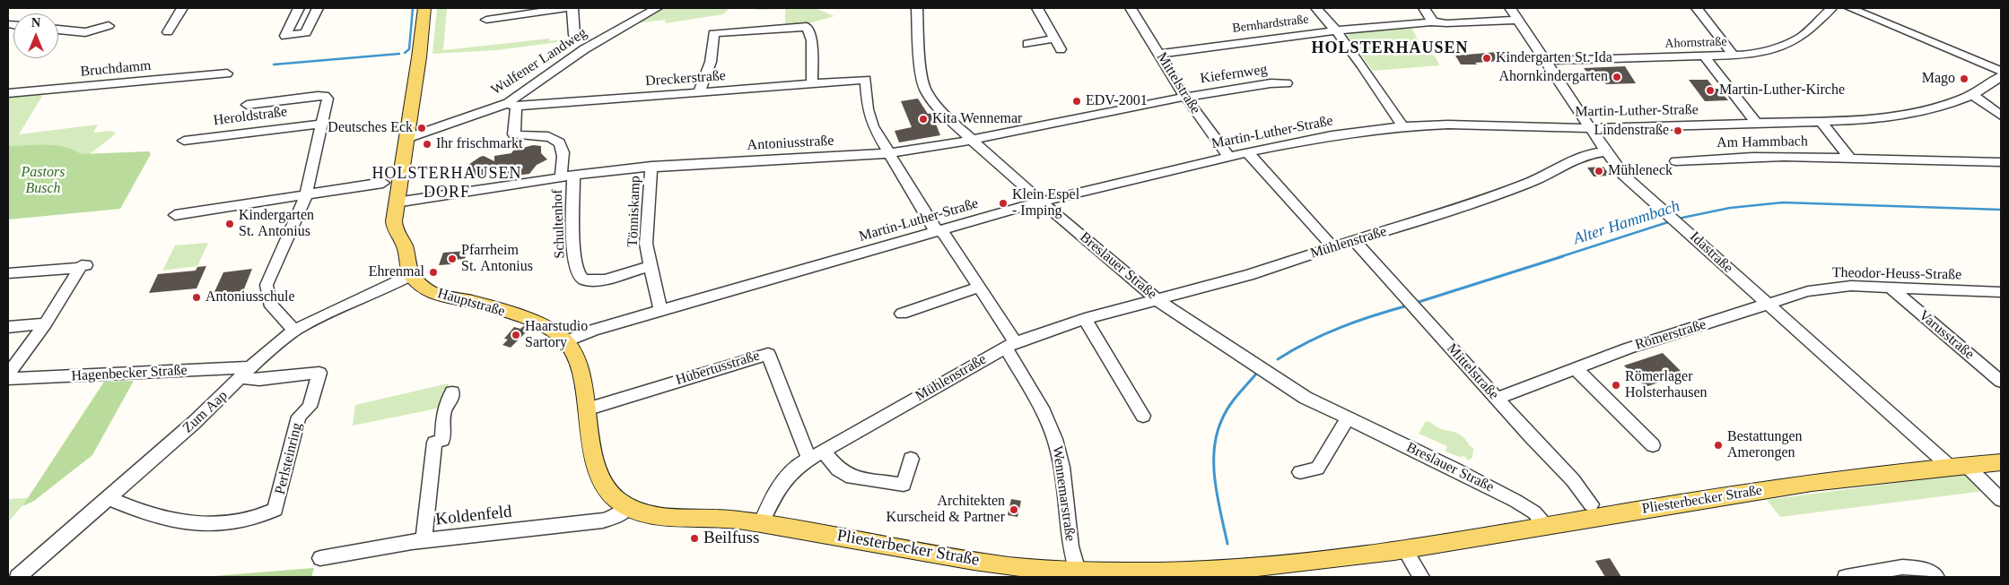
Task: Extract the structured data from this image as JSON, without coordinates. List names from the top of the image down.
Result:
{
  "streets": {
    "main road": ["Hauptstraße", "Pliesterbecker Straße"],
    "street": [
      "Bernhardstraße",
      "Ahornstraße",
      "Wulfener Landweg",
      "Bruchdamm",
      "Kiefernweg",
      "Dreckerstraße",
      "Mittelstraße",
      "Martin-Luther-Straße",
      "Heroldstraße",
      "Am Hammbach",
      "Antoniusstraße",
      "Tönniskamp",
      "Schultenhof",
      "Mühlenstraße",
      "Idastraße",
      "Breslauer Straße",
      "Theodor-Heuss-Straße",
      "Römerstraße",
      "Varusstraße",
      "Hubertusstraße",
      "Hagenbecker Straße",
      "Zum Aap",
      "Perlsteinring",
      "Wennemarstraße",
      "Koldenfeld"
    ]
  },
  "crossings": [
    ["Bernhardstraße", "Mittelstraße"],
    ["Bernhardstraße", "Idastraße"],
    ["Ahornstraße", "Idastraße"],
    ["Wulfener Landweg", "Dreckerstraße"],
    ["Kiefernweg", "Mittelstraße"],
    ["Kiefernweg", "Antoniusstraße"],
    ["Dreckerstraße", "Wennemarstraße"],
    ["Mittelstraße", "Martin-Luther-Straße"],
    ["Mittelstraße", "Antoniusstraße"],
    ["Mittelstraße", "Mühlenstraße"],
    ["Mittelstraße", "Römerstraße"],
    ["Martin-Luther-Straße", "Am Hammbach"],
    ["Martin-Luther-Straße", "Tönniskamp"],
    ["Martin-Luther-Straße", "Idastraße"],
    ["Martin-Luther-Straße", "Breslauer Straße"],
    ["Martin-Luther-Straße", "Hauptstraße"],
    ["Martin-Luther-Straße", "Wennemarstraße"],
    ["Heroldstraße", "Zum Aap"],
    ["Antoniusstraße", "Tönniskamp"],
    ["Antoniusstraße", "Schultenhof"],
    ["Antoniusstraße", "Breslauer Straße"],
    ["Antoniusstraße", "Wennemarstraße"],
    ["Tönniskamp", "Schultenhof"],
    ["Mühlenstraße", "Idastraße"],
    ["Mühlenstraße", "Breslauer Straße"],
    ["Mühlenstraße", "Hubertusstraße"],
    ["Mühlenstraße", "Wennemarstraße"],
    ["Mühlenstraße", "Pliesterbecker Straße"],
    ["Idastraße", "Theodor-Heuss-Straße"],
    ["Idastraße", "Römerstraße"],
    ["Idastraße", "Pliesterbecker Straße"],
    ["Breslauer Straße", "Pliesterbecker Straße"],
    ["Theodor-Heuss-Straße", "Römerstraße"],
    ["Theodor-Heuss-Straße", "Varusstraße"],
    ["Hauptstraße", "Hubertusstraße"],
    ["Hauptstraße", "Zum Aap"],
    ["Hauptstraße", "Pliesterbecker Straße"],
    ["Hauptstraße", "Koldenfeld"],
    ["Hagenbecker Straße", "Zum Aap"],
    ["Hagenbecker Straße", "Perlsteinring"],
    ["Zum Aap", "Perlsteinring"],
    ["Wennemarstraße", "Pliesterbecker Straße"]
  ],
  "districts": ["HOLSTERHAUSEN", "HOLSTERHAUSEN DORF"],
  "water": ["Alter Hammbach"],
  "parks": ["Pastors Busch"],
  "places": [
    "Kindergarten St. Ida",
    "Ahornkindergarten",
    "Mago",
    "Martin-Luther-Kirche",
    "EDV-2001",
    "Kita Wennemar",
    "Deutsches Eck",
    "Lindenstraße",
    "Ihr frischmarkt",
    "Mühleneck",
    "Klein Espel - Imping",
    "Kindergarten St. Antonius",
    "Pfarrheim St. Antonius",
    "Ehrenmal",
    "Antoniusschule",
    "Haarstudio Sartory",
    "Römerlager Holsterhausen",
    "Bestattungen Amerongen",
    "Architekten Kurscheid & Partner",
    "Beilfuss"
  ],
  "north": "top"
}
